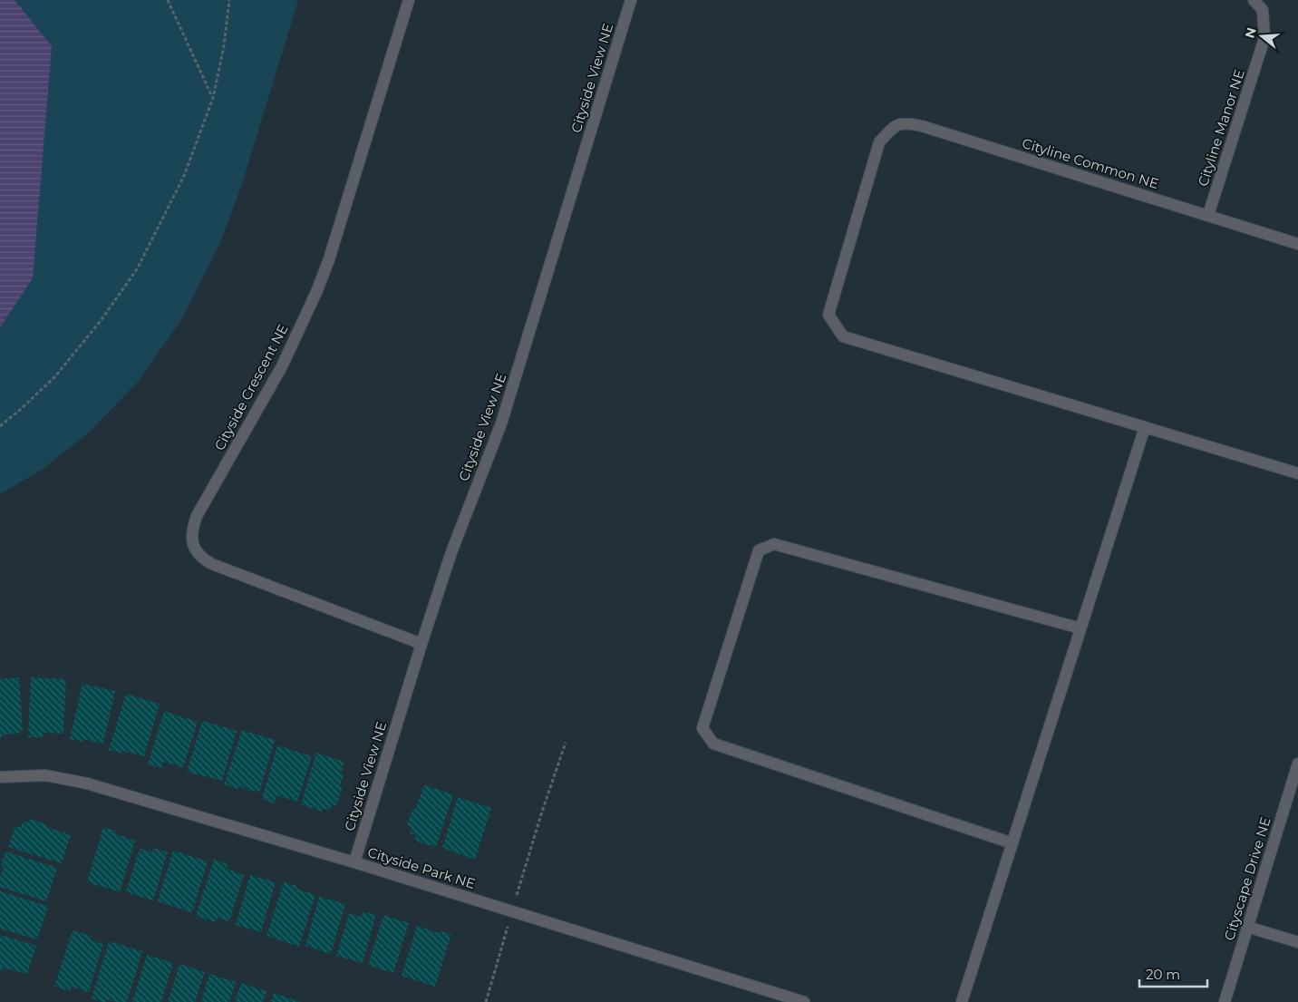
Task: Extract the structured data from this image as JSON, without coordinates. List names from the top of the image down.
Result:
{
  "streets": {
    "street": [
      "Cityside View NE",
      "Cityline Manor NE",
      "Cityline Common NE",
      "Cityside Crescent NE",
      "Cityside Park NE",
      "Cityscape Drive NE"
    ]
  },
  "crossings": [
    ["Cityside View NE", "Cityside Crescent NE"],
    ["Cityside View NE", "Cityside Park NE"],
    ["Cityline Manor NE", "Cityline Common NE"]
  ],
  "scale_bar": "20 m",
  "north": "left"
}
